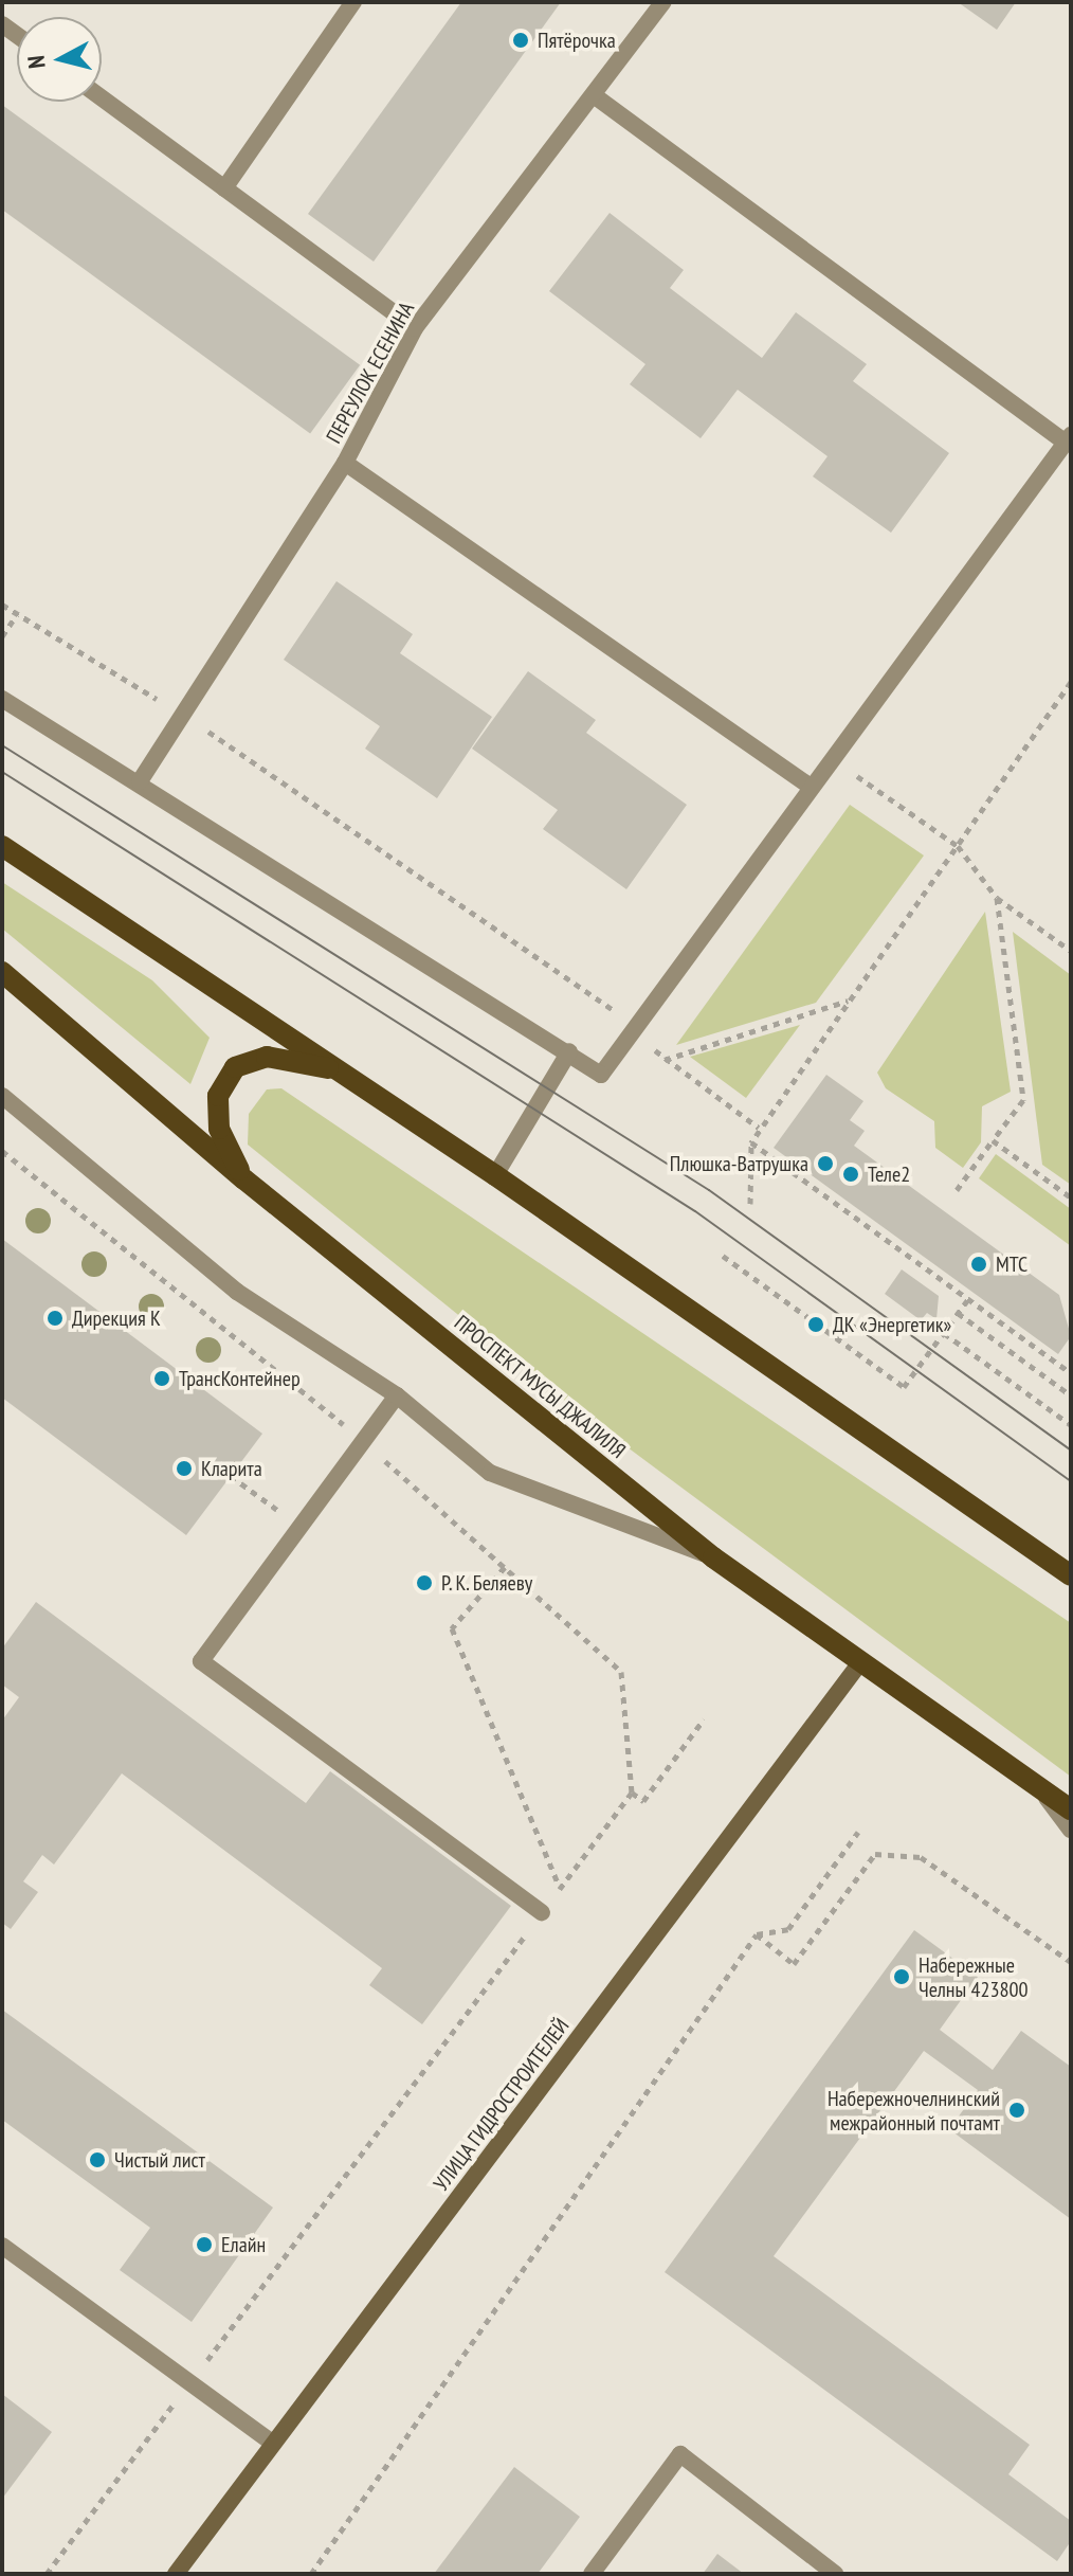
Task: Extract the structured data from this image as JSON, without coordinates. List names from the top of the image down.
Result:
{
  "streets": {
    "main road": ["ПРОСПЕКТ МУСЫ ДЖАЛИЛЯ", "УЛИЦА ГИДРОСТРОИТЕЛЕЙ"],
    "street": ["ПЕРЕУЛОК ЕСЕНИНА"]
  },
  "crossings": [
    ["ПРОСПЕКТ МУСЫ ДЖАЛИЛЯ", "УЛИЦА ГИДРОСТРОИТЕЛЕЙ"]
  ],
  "places": [
    "Пятёрочка",
    "Плюшка-Ватрушка",
    "Теле2",
    "МТС",
    "Дирекция К",
    "ДК «Энергетик»",
    "ТрансКонтейнер",
    "Кларита",
    "Р. К. Беляеву",
    "Набережные Челны 423800",
    "Набережночелнинский межрайонный почтамт",
    "Чистый лист",
    "Елайн"
  ],
  "north": "left"
}
